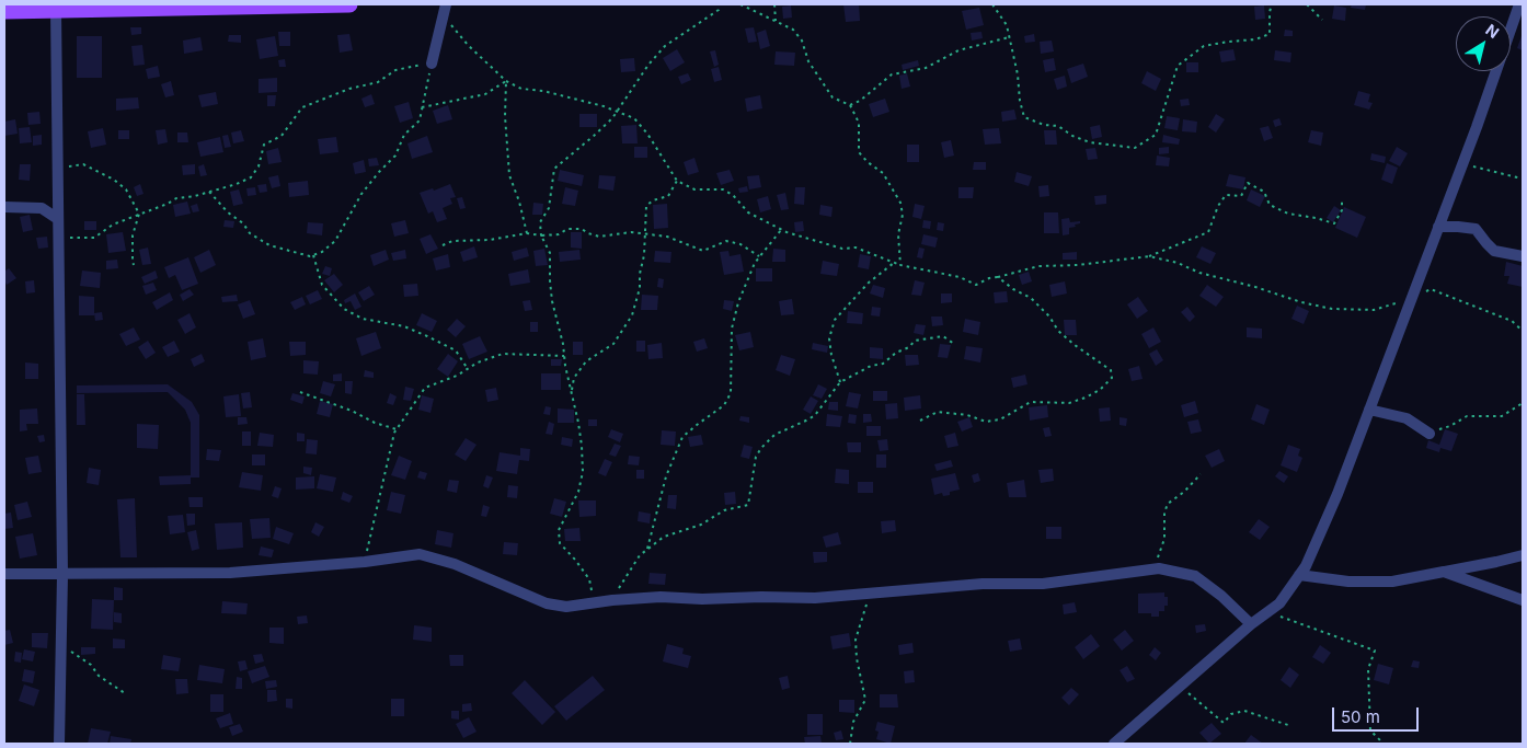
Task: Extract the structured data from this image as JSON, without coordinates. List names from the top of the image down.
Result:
{
  "scale_bar": "50 m",
  "north": "top right"
}
